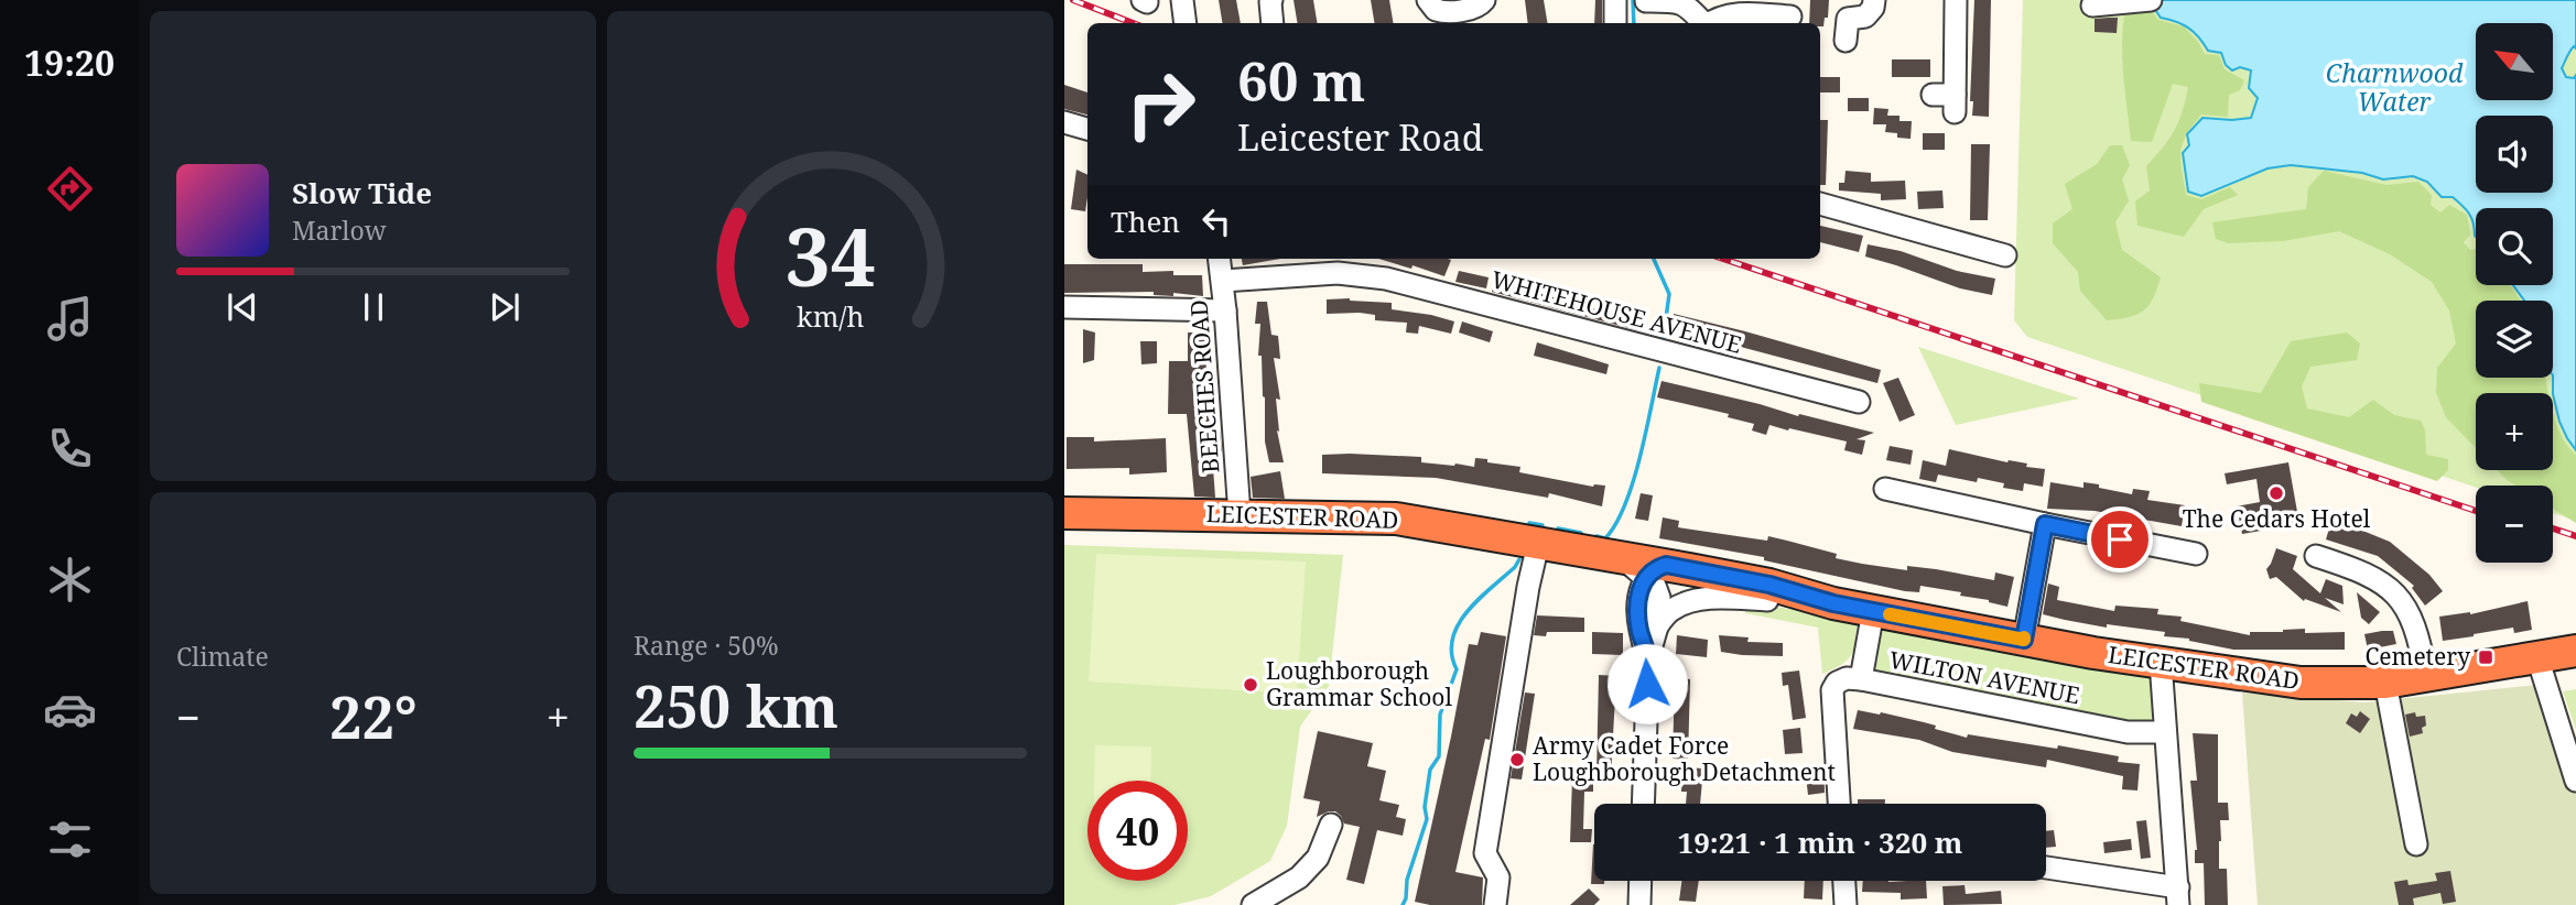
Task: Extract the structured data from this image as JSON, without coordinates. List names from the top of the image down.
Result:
{
  "streets": {
    "highway": ["LEICESTER ROAD"],
    "street": ["WHITEHOUSE AVENUE", "BEECHES ROAD", "WILTON AVENUE"]
  },
  "crossings": [
    ["WHITEHOUSE AVENUE", "BEECHES ROAD"],
    ["BEECHES ROAD", "LEICESTER ROAD"],
    ["LEICESTER ROAD", "WILTON AVENUE"]
  ],
  "water": ["Charnwood Water"],
  "places": {
    "other": ["The Cedars Hotel", "Loughborough Grammar School", "Army Cadet Force Loughborough Detachment"],
    "transit": ["Cemetery"]
  },
  "north": "top left",
  "page": {
    "tabs": "19:20",
    "map_buttons": ["+", "−"],
    "turn": ["60 m", "Leicester Road"],
    "song": ["Slow Tide", "Marlow"],
    "then": "Then",
    "tile": [
      "Climate",
      ["Range · 50%", "250 km"]
    ],
    "heat": ["−", "22°", "+"],
    "limit": "40",
    "trip": "19:21 · 1 min · 320 m",
    "gauge": ["34", "km/h"]
  }
}
